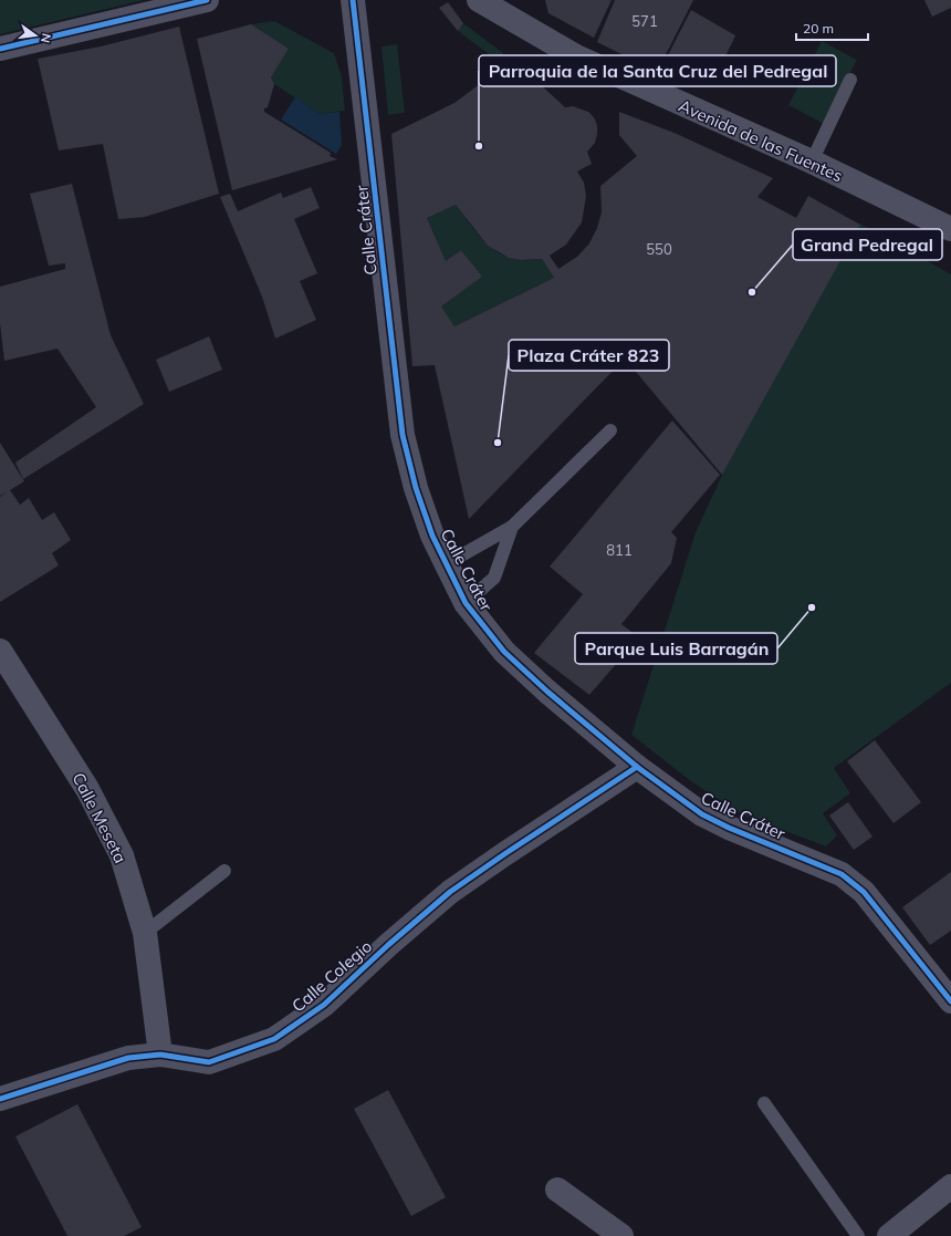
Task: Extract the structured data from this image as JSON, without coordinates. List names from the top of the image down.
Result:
{
  "streets": {
    "street": [
      "Avenida de las Fuentes",
      "Calle Cráter",
      "Calle Meseta",
      "Calle Colegio"
    ]
  },
  "crossings": [
    ["Calle Cráter", "Calle Colegio"],
    ["Calle Meseta", "Calle Colegio"]
  ],
  "places": [
    "Parroquia de la Santa Cruz del Pedregal",
    "Grand Pedregal",
    "Plaza Cráter 823",
    "Parque Luis Barragán"
  ],
  "house_numbers": ["571", "550", "811"],
  "scale_bar": "20 m",
  "north": "right"
}
